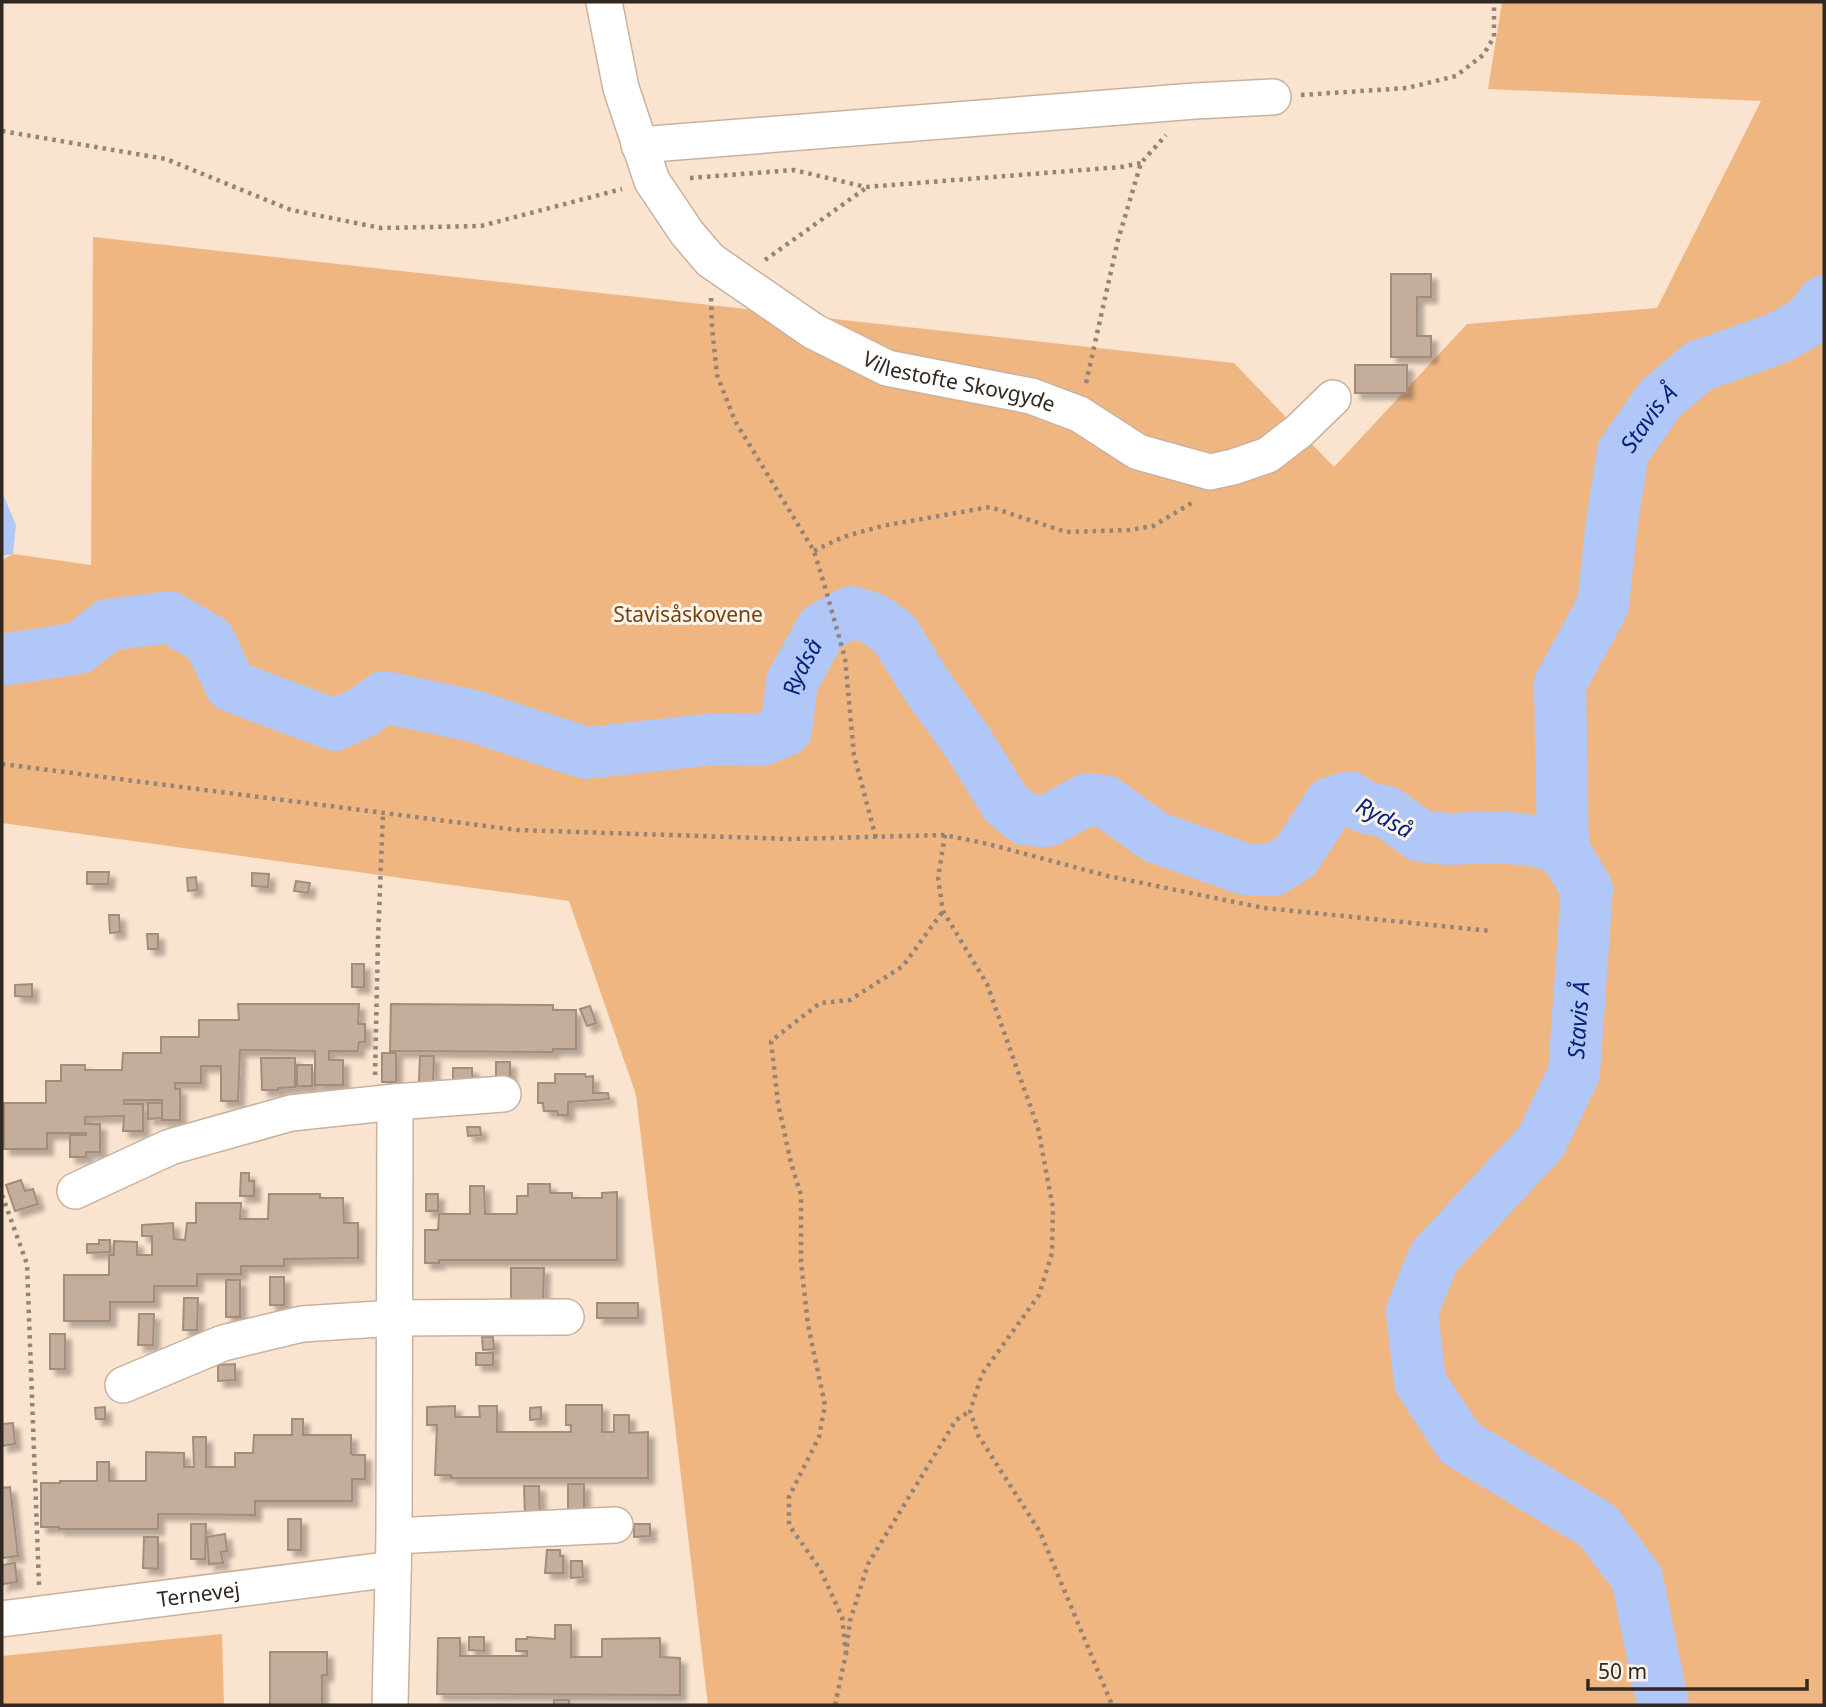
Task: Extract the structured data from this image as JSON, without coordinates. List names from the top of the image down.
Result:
{
  "streets": {
    "street": ["Villestofte Skovgyde", "Ternevej"]
  },
  "water": ["Stavis Å", "Rydså"],
  "parks": ["Stavisåskovene"],
  "scale_bar": "50 m"
}
